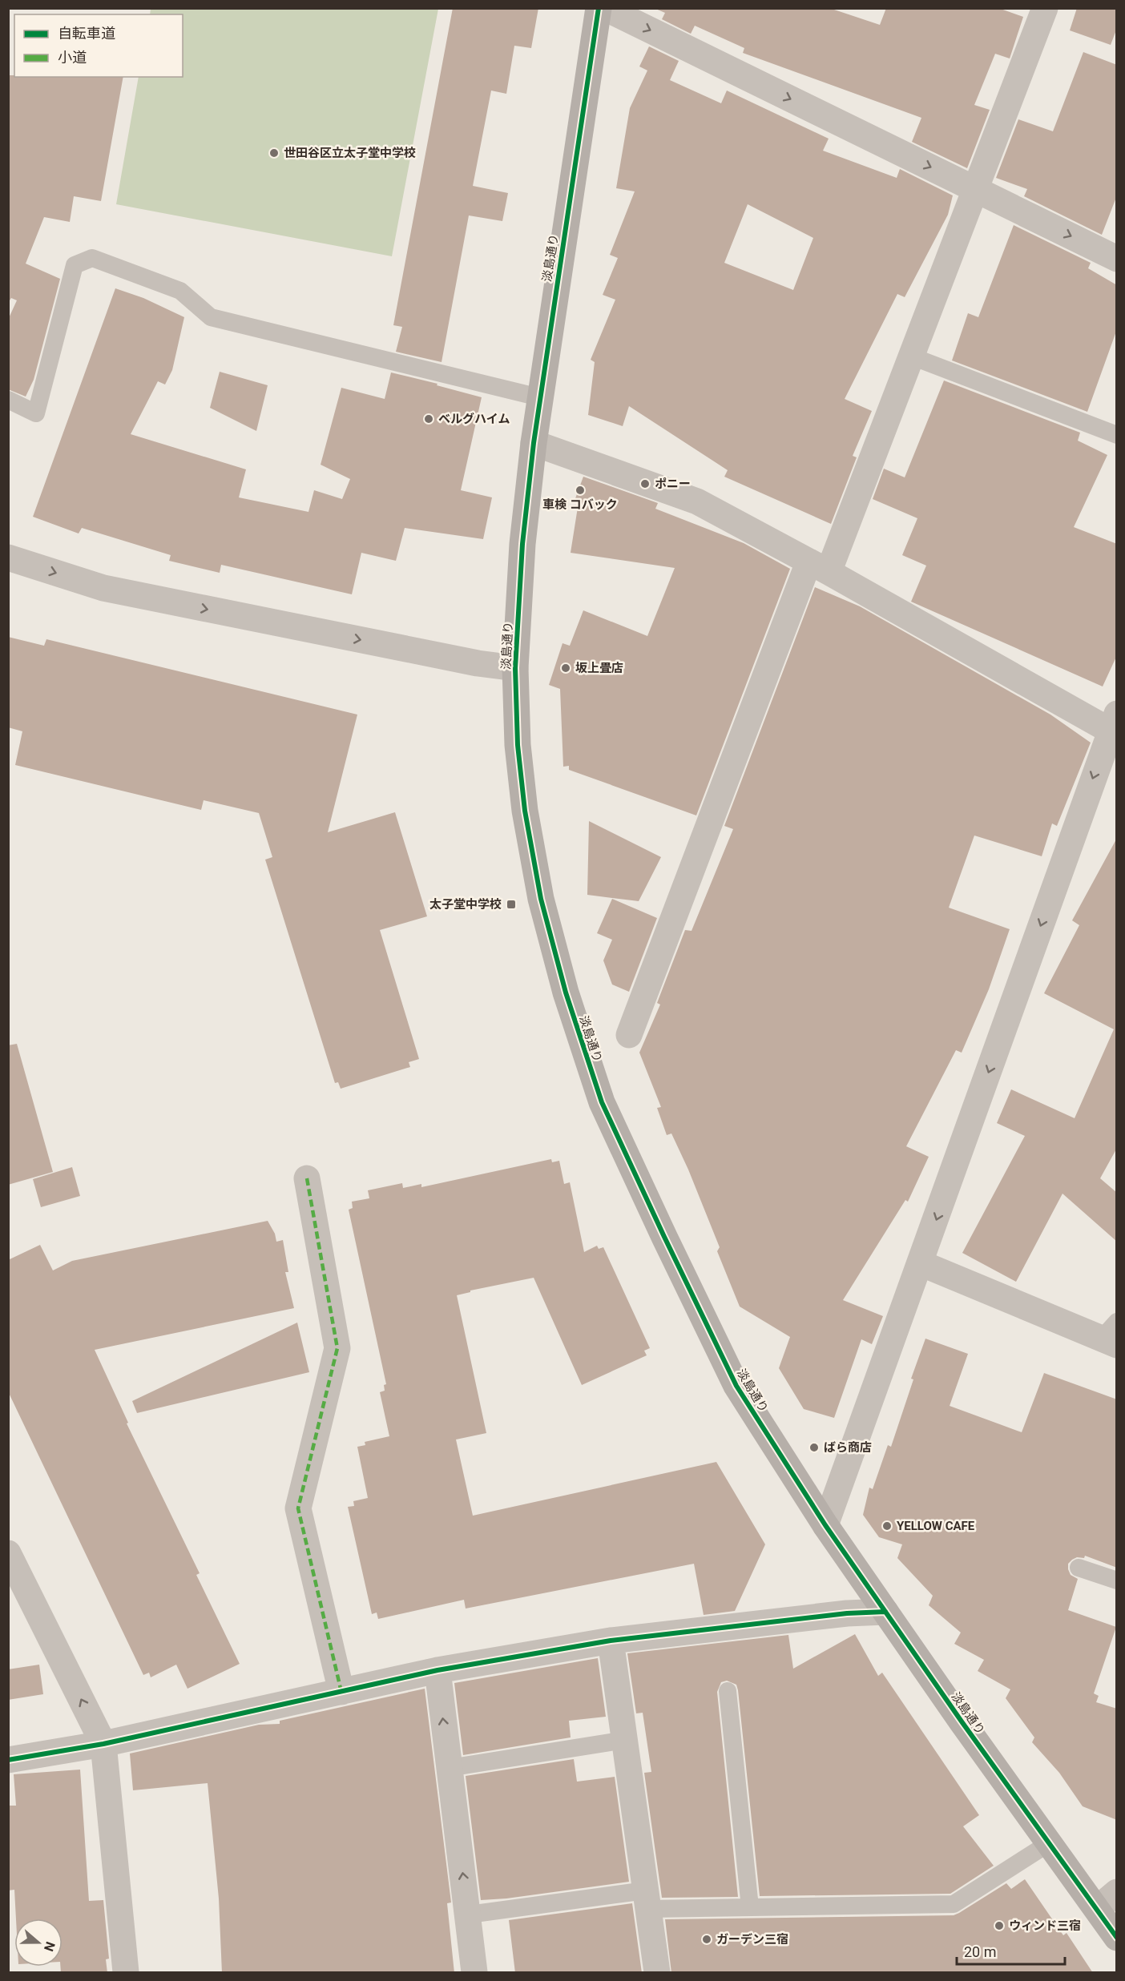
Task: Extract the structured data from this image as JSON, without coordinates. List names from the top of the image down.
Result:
{
  "streets": {
    "main road": ["淡島通り"]
  },
  "places": {
    "other": [
      "世田谷区立太子堂中学校",
      "ベルグハイム",
      "ポニー",
      "車検 コバック",
      "坂上畳店",
      "ばら商店",
      "YELLOW CAFE",
      "ウィンド三宿",
      "ガーデン三宿"
    ],
    "transit": ["太子堂中学校"]
  },
  "legend": ["自転車道", "小道"],
  "scale_bar": "20 m",
  "north": "right"
}
